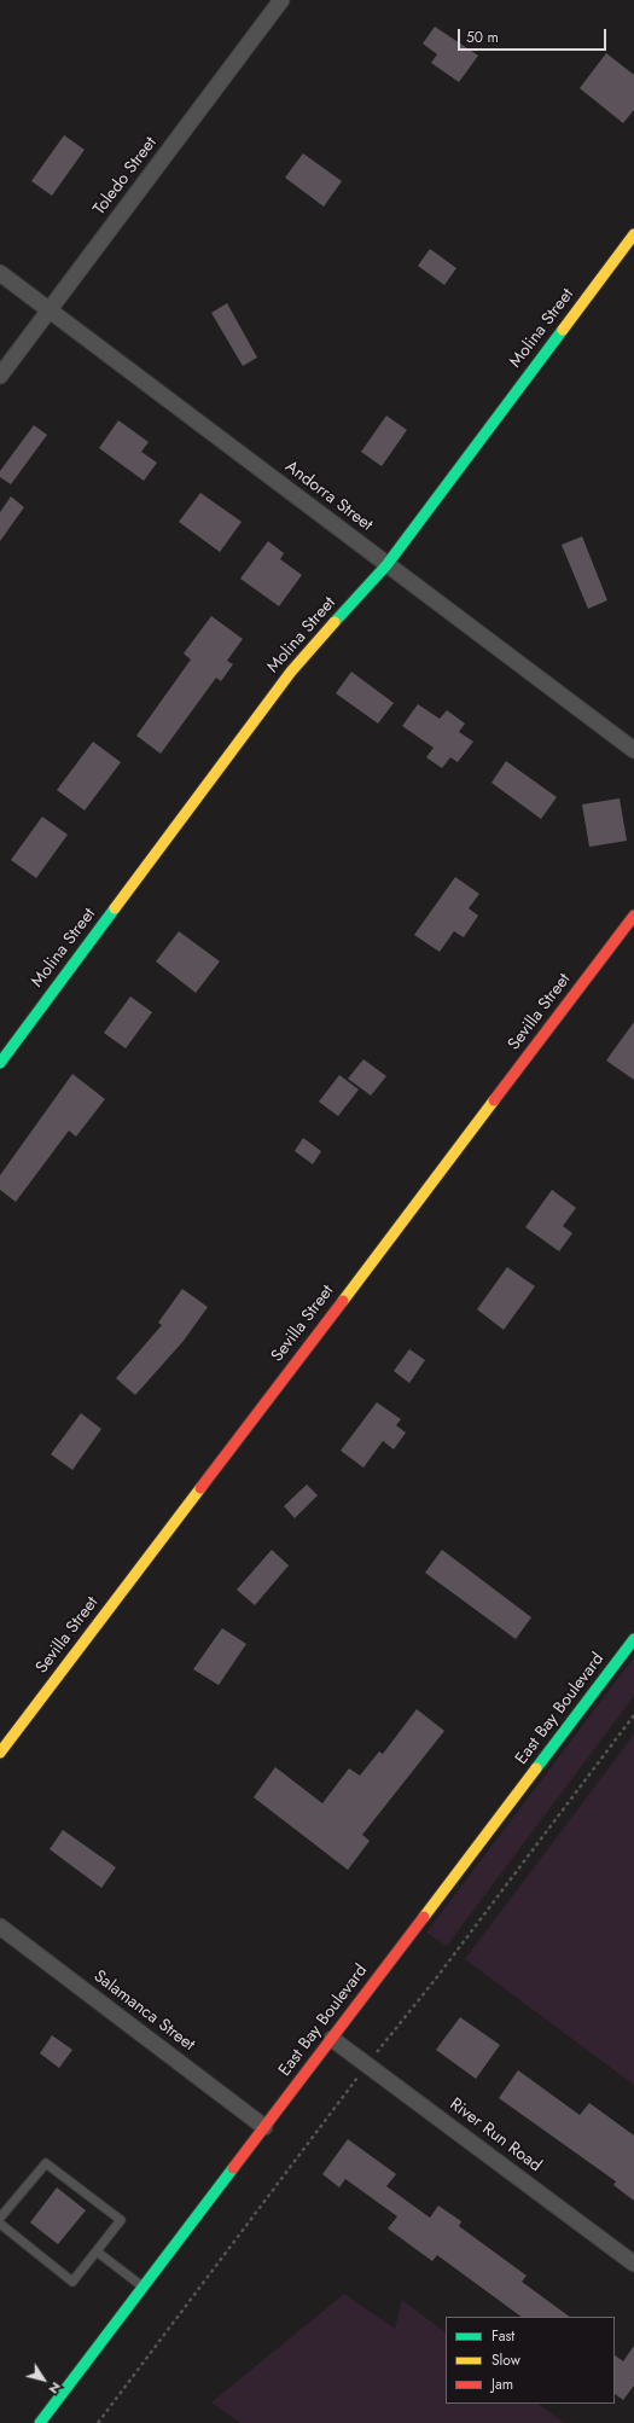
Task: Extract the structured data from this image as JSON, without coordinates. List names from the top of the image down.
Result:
{
  "streets": {
    "street": [
      "Toledo Street",
      "Molina Street",
      "Andorra Street",
      "Sevilla Street",
      "East Bay Boulevard",
      "Salamanca Street",
      "River Run Road"
    ]
  },
  "crossings": [
    ["Toledo Street", "Andorra Street"],
    ["Molina Street", "Andorra Street"],
    ["East Bay Boulevard", "Salamanca Street"],
    ["East Bay Boulevard", "River Run Road"]
  ],
  "legend": ["Fast", "Slow", "Jam"],
  "scale_bar": "50 m",
  "north": "bottom right"
}
